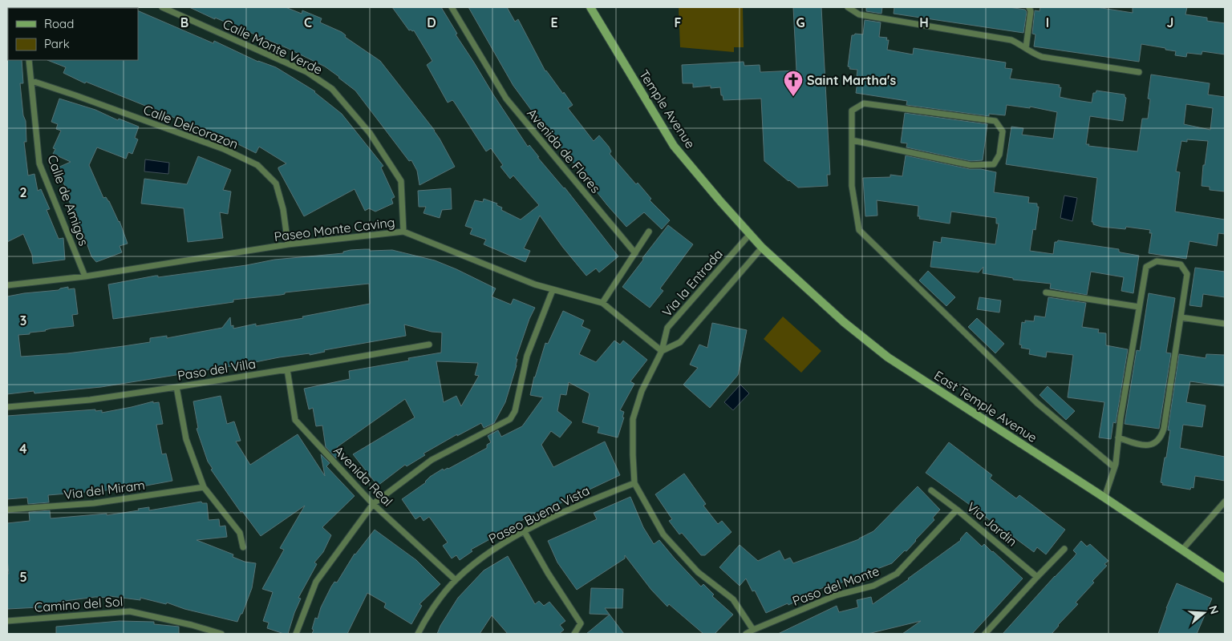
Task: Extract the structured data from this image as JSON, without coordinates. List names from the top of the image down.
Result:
{
  "streets": {
    "main road": ["Temple Avenue", "East Temple Avenue"],
    "lane": [
      "Calle Monte Verde",
      "Calle Delcorazon",
      "Avenida de Flores",
      "Calle de Amigos",
      "Paseo Monte Caving",
      "Via la Entrada",
      "Paso del Villa",
      "Avenida Real",
      "Via del Miram",
      "Paseo Buena Vista",
      "Via Jardin",
      "Paso del Monte",
      "Camino del Sol"
    ]
  },
  "crossings": [
    ["Calle Monte Verde", "Paseo Monte Caving"],
    ["Temple Avenue", "Via la Entrada"],
    ["Temple Avenue", "East Temple Avenue"],
    ["Calle Delcorazon", "Calle de Amigos"],
    ["Calle Delcorazon", "Paseo Monte Caving"],
    ["Calle de Amigos", "Paseo Monte Caving"],
    ["Paseo Monte Caving", "Via la Entrada"],
    ["Via la Entrada", "East Temple Avenue"],
    ["Via la Entrada", "Paseo Buena Vista"],
    ["Via la Entrada", "Paso del Monte"],
    ["Paso del Villa", "Avenida Real"],
    ["Avenida Real", "Paseo Buena Vista"],
    ["Via Jardin", "Paso del Monte"]
  ],
  "places": {
    "church": ["Saint Martha's"]
  },
  "legend": ["Road", "Park"],
  "north": "right",
  "grid": {
    "columns": [
      "B",
      "C",
      "D",
      "E",
      "F",
      "G",
      "H",
      "I",
      "J"
    ],
    "rows": [
      "2",
      "3",
      "4",
      "5"
    ]
  }
}
